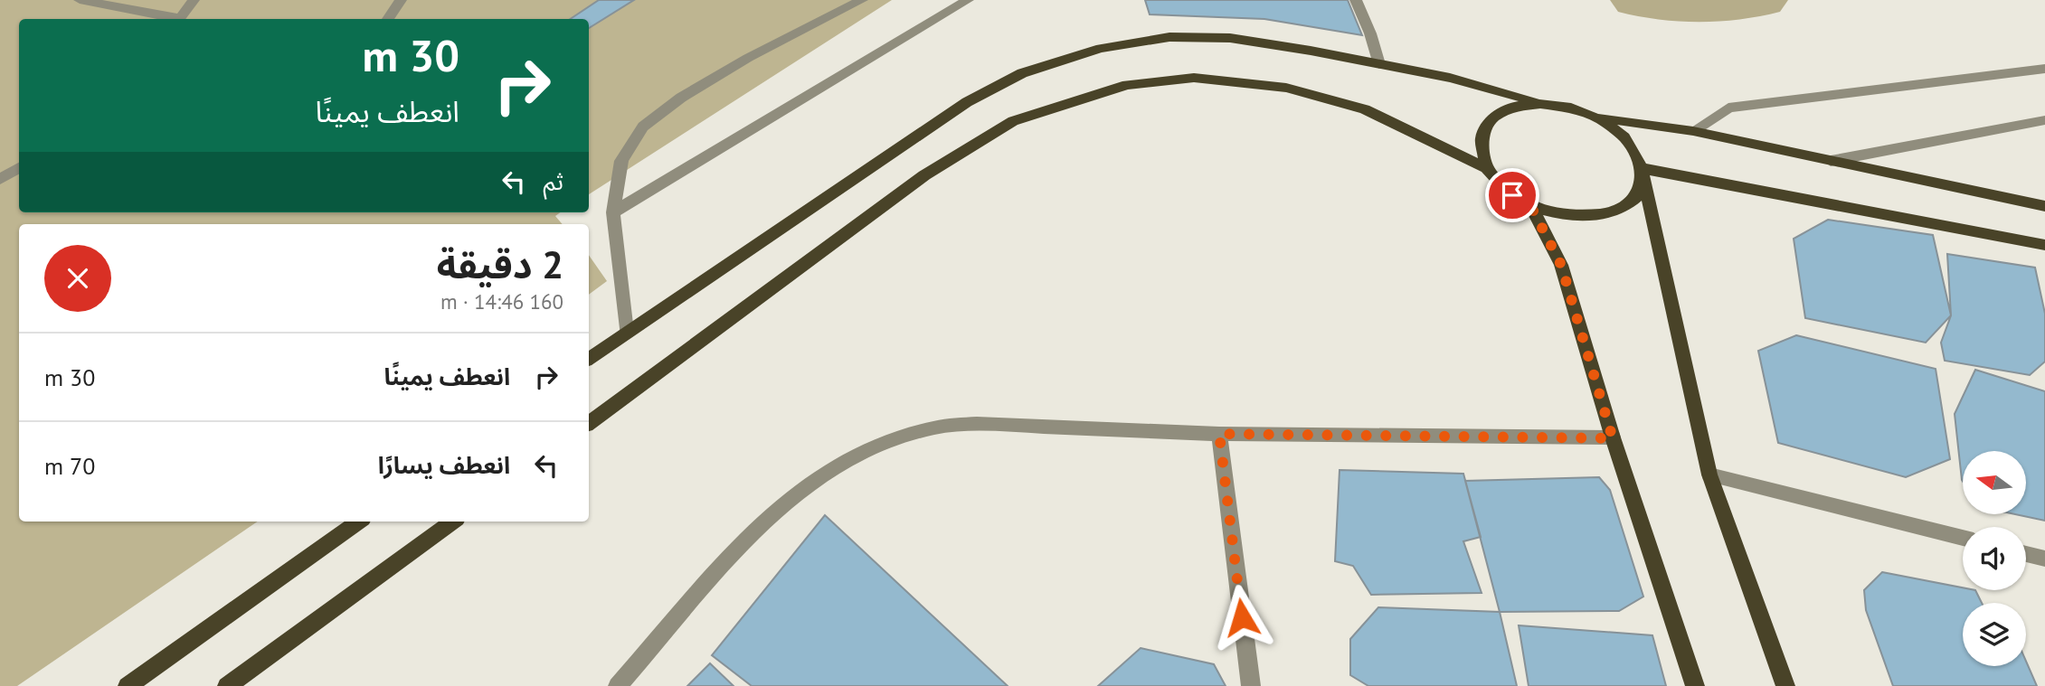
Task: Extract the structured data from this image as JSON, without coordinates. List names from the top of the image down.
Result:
{
  "north": "left",
  "page": {
    "turn": ["30 m", "انعطف يمينًا"],
    "then": "ثم",
    "heading": ["2 دقيقة", "160 m · 14:46"],
    "list": [
      {
        "name": "انعطف يمينًا",
        "value": "30 m"
      },
      {
        "name": "انعطف يسارًا",
        "value": "70 m"
      }
    ]
  }
}
